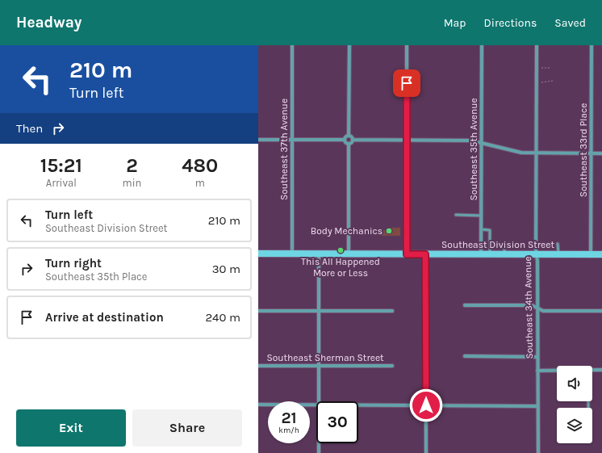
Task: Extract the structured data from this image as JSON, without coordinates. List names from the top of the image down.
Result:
{
  "streets": {
    "main road": ["Southeast Division Street"],
    "street": [
      "Southeast 37th Avenue",
      "Southeast 35th Avenue",
      "Southeast 33rd Place",
      "Southeast 34th Avenue",
      "Southeast Sherman Street"
    ]
  },
  "crossings": [
    ["Southeast 37th Avenue", "Southeast Division Street"],
    ["Southeast 35th Avenue", "Southeast Division Street"],
    ["Southeast 33rd Place", "Southeast Division Street"],
    ["Southeast Division Street", "Southeast 34th Avenue"]
  ],
  "places": ["Body Mechanics", "This All Happened More or Less"],
  "page": {
    "header": "Headway",
    "nav": ["Map", "Directions", "Saved"],
    "turn": ["210 m", "Turn left"],
    "then": "Then",
    "eta": [
      "15:21",
      "Arrival",
      "2",
      "min",
      "480",
      "m"
    ],
    "list": [
      {
        "name": "Turn left",
        "note": "Southeast Division Street",
        "value": "210 m"
      },
      {
        "name": "Turn right",
        "note": "Southeast 35th Place",
        "value": "30 m"
      },
      {
        "name": "Arrive at destination",
        "value": "240 m"
      }
    ],
    "speed": "21 km/h",
    "limit": "30",
    "buttons": ["Exit", "Share"]
  }
}
